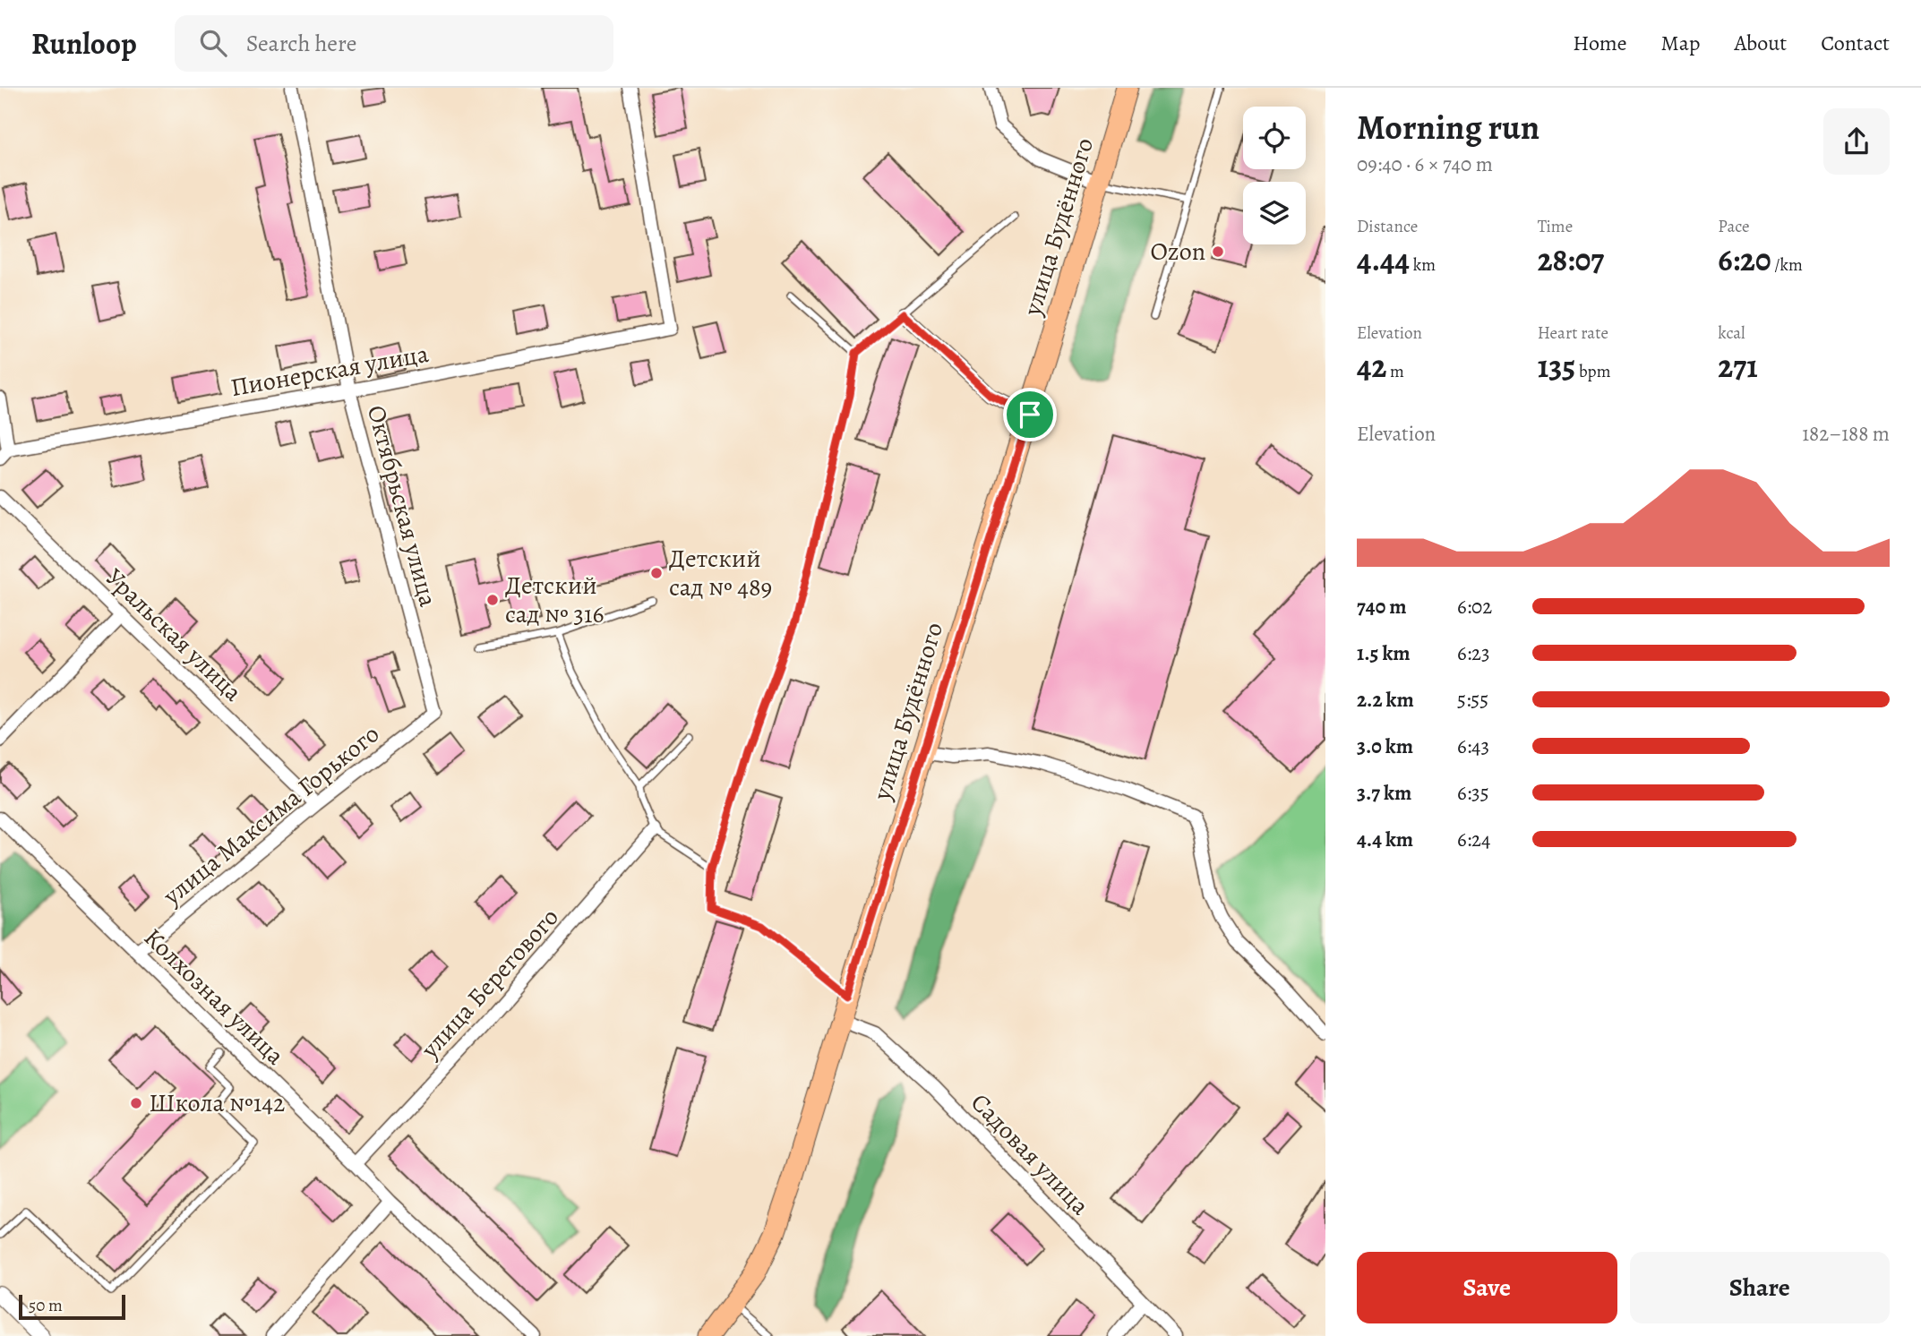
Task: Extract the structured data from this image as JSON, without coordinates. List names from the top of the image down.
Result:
{
  "streets": {
    "main road": ["улица Будённого"],
    "street": [
      "Пионерская улица",
      "Октябрьская улица",
      "Уральская улица",
      "улица Максима Горького",
      "улица Берегового",
      "Колхозная улица",
      "Садовая улица"
    ]
  },
  "crossings": [
    ["улица Будённого", "Садовая улица"],
    ["Пионерская улица", "Октябрьская улица"],
    ["Октябрьская улица", "улица Максима Горького"],
    ["Уральская улица", "улица Максима Горького"],
    ["улица Максима Горького", "Колхозная улица"],
    ["улица Берегового", "Колхозная улица"]
  ],
  "places": [
    "Ozon",
    "Детский сад № 489",
    "Детский сад № 316",
    "Школа №142"
  ],
  "scale_bar": "50 m",
  "page": {
    "header": "Runloop",
    "search": "Search here",
    "nav": [
      "Home",
      "Map",
      "About",
      "Contact"
    ],
    "heading": ["Morning run", "09:40 · 6 × 740 m"],
    "stats": [
      ["Distance", "4.44 km"],
      ["Time", "28:07"],
      ["Pace", "6:20 /km"],
      ["Elevation", "42 m"],
      ["Heart rate", "135 bpm"],
      ["kcal", "271"]
    ],
    "chart": ["Elevation", "182–188 m"],
    "list": [
      {
        "name": "740 m",
        "note": "6:02"
      },
      {
        "name": "1.5 km",
        "note": "6:23"
      },
      {
        "name": "2.2 km",
        "note": "5:55"
      },
      {
        "name": "3.0 km",
        "note": "6:43"
      },
      {
        "name": "3.7 km",
        "note": "6:35"
      },
      {
        "name": "4.4 km",
        "note": "6:24"
      }
    ],
    "buttons": ["Save", "Share"],
    "scale": "50 m"
  }
}
